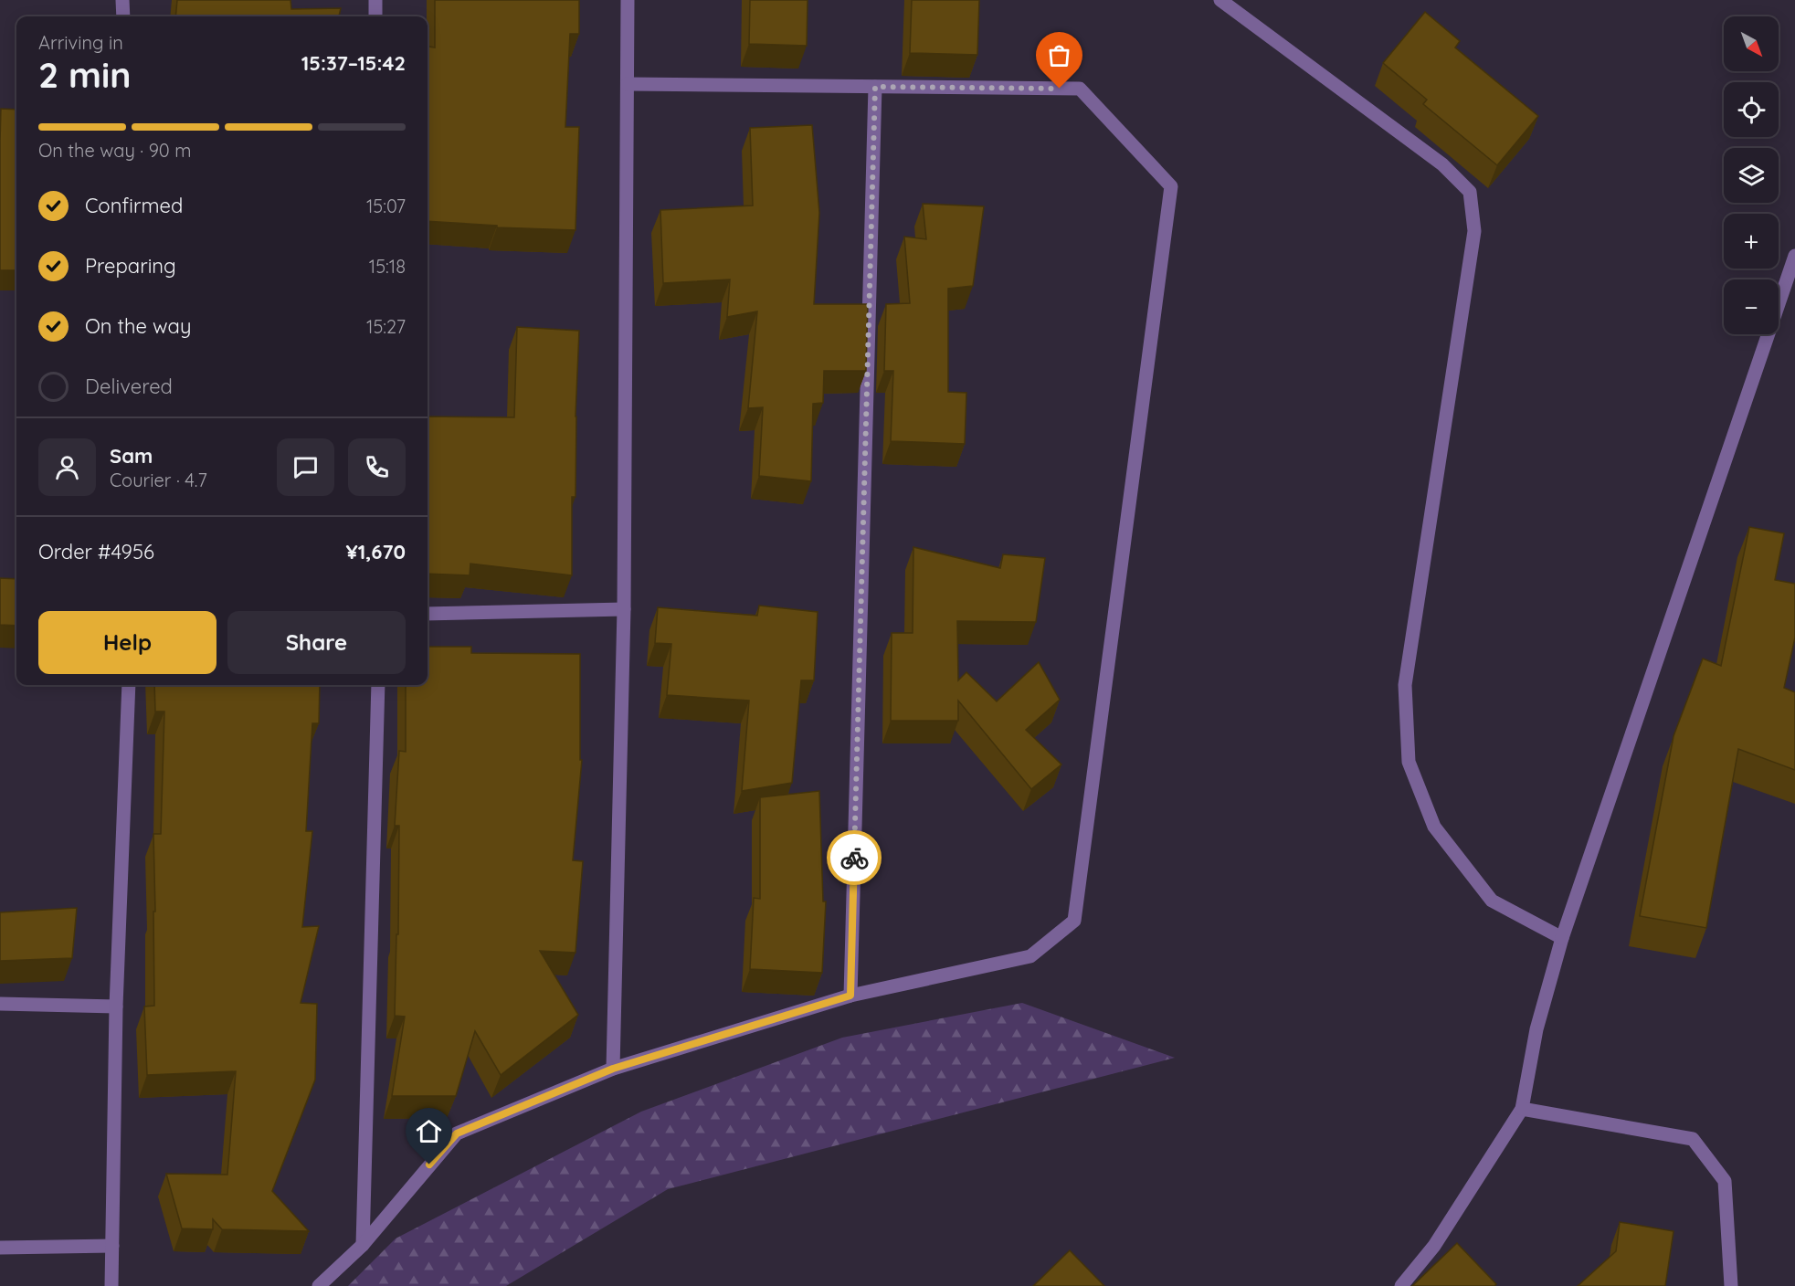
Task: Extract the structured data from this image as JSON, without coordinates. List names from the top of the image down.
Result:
{
  "north": "bottom right",
  "page": {
    "map_buttons": ["+", "−"],
    "heading": ["2 min", "Arriving in", "15:37–15:42"],
    "panel": [
      "Sam",
      "Courier · 4.7",
      "Order #4956",
      "¥1,670"
    ],
    "bar": "On the way · 90 m",
    "list": [
      ["Confirmed", "15:07"],
      ["Preparing", "15:18"],
      ["On the way", "15:27"],
      "Delivered"
    ],
    "buttons": ["Help", "Share"]
  }
}
